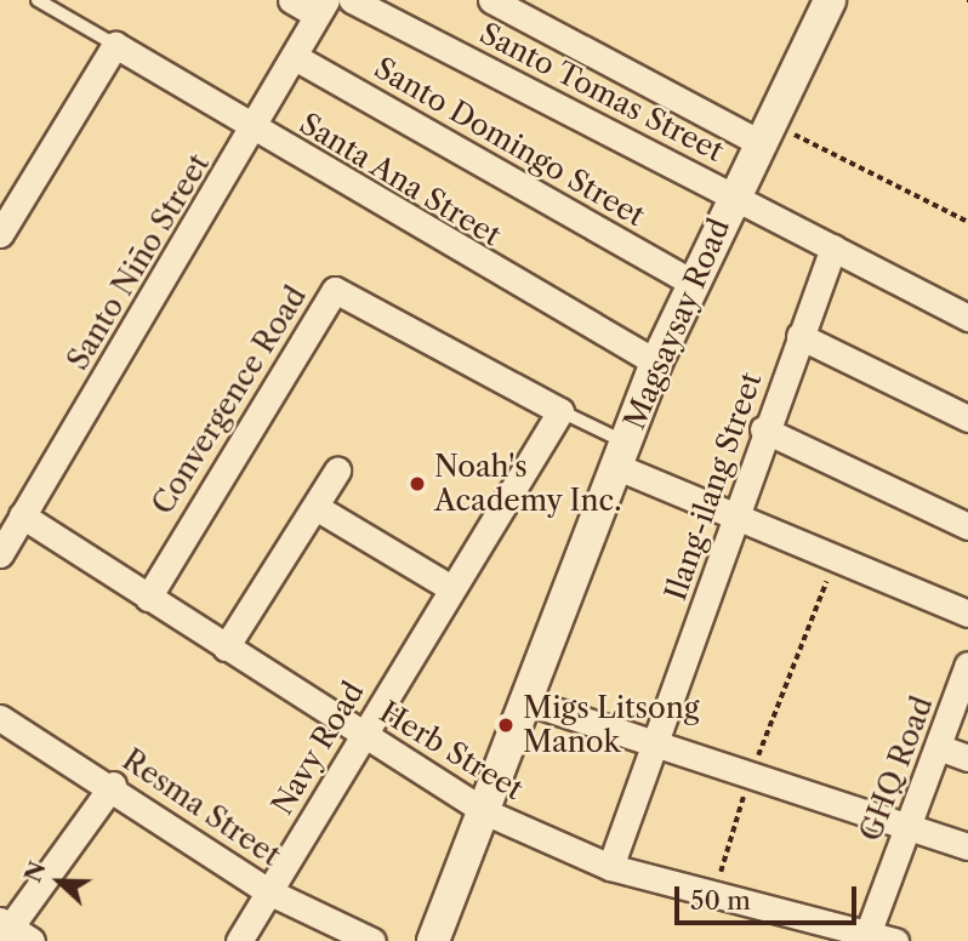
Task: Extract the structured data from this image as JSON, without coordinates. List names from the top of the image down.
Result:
{
  "streets": {
    "street": [
      "Santo Tomas Street",
      "Santo Domingo Street",
      "Santa Ana Street",
      "Santo Niño Street",
      "Magsaysay Road",
      "Convergence Road",
      "Ilang-ilang Street",
      "Navy Road",
      "Herb Street",
      "GHQ Road",
      "Resma Street"
    ]
  },
  "crossings": [
    ["Santo Tomas Street", "Magsaysay Road"],
    ["Santo Tomas Street", "Ilang-ilang Street"],
    ["Santo Domingo Street", "Santo Niño Street"],
    ["Santo Domingo Street", "Magsaysay Road"],
    ["Santa Ana Street", "Santo Niño Street"],
    ["Santa Ana Street", "Magsaysay Road"],
    ["Santo Niño Street", "Herb Street"],
    ["Magsaysay Road", "Herb Street"],
    ["Convergence Road", "Herb Street"],
    ["Ilang-ilang Street", "Herb Street"],
    ["Navy Road", "Herb Street"],
    ["Navy Road", "Resma Street"],
    ["Herb Street", "GHQ Road"]
  ],
  "places": ["Noah's Academy Inc.", "Migs Litsong Manok"],
  "scale_bar": "50 m",
  "north": "left"
}
